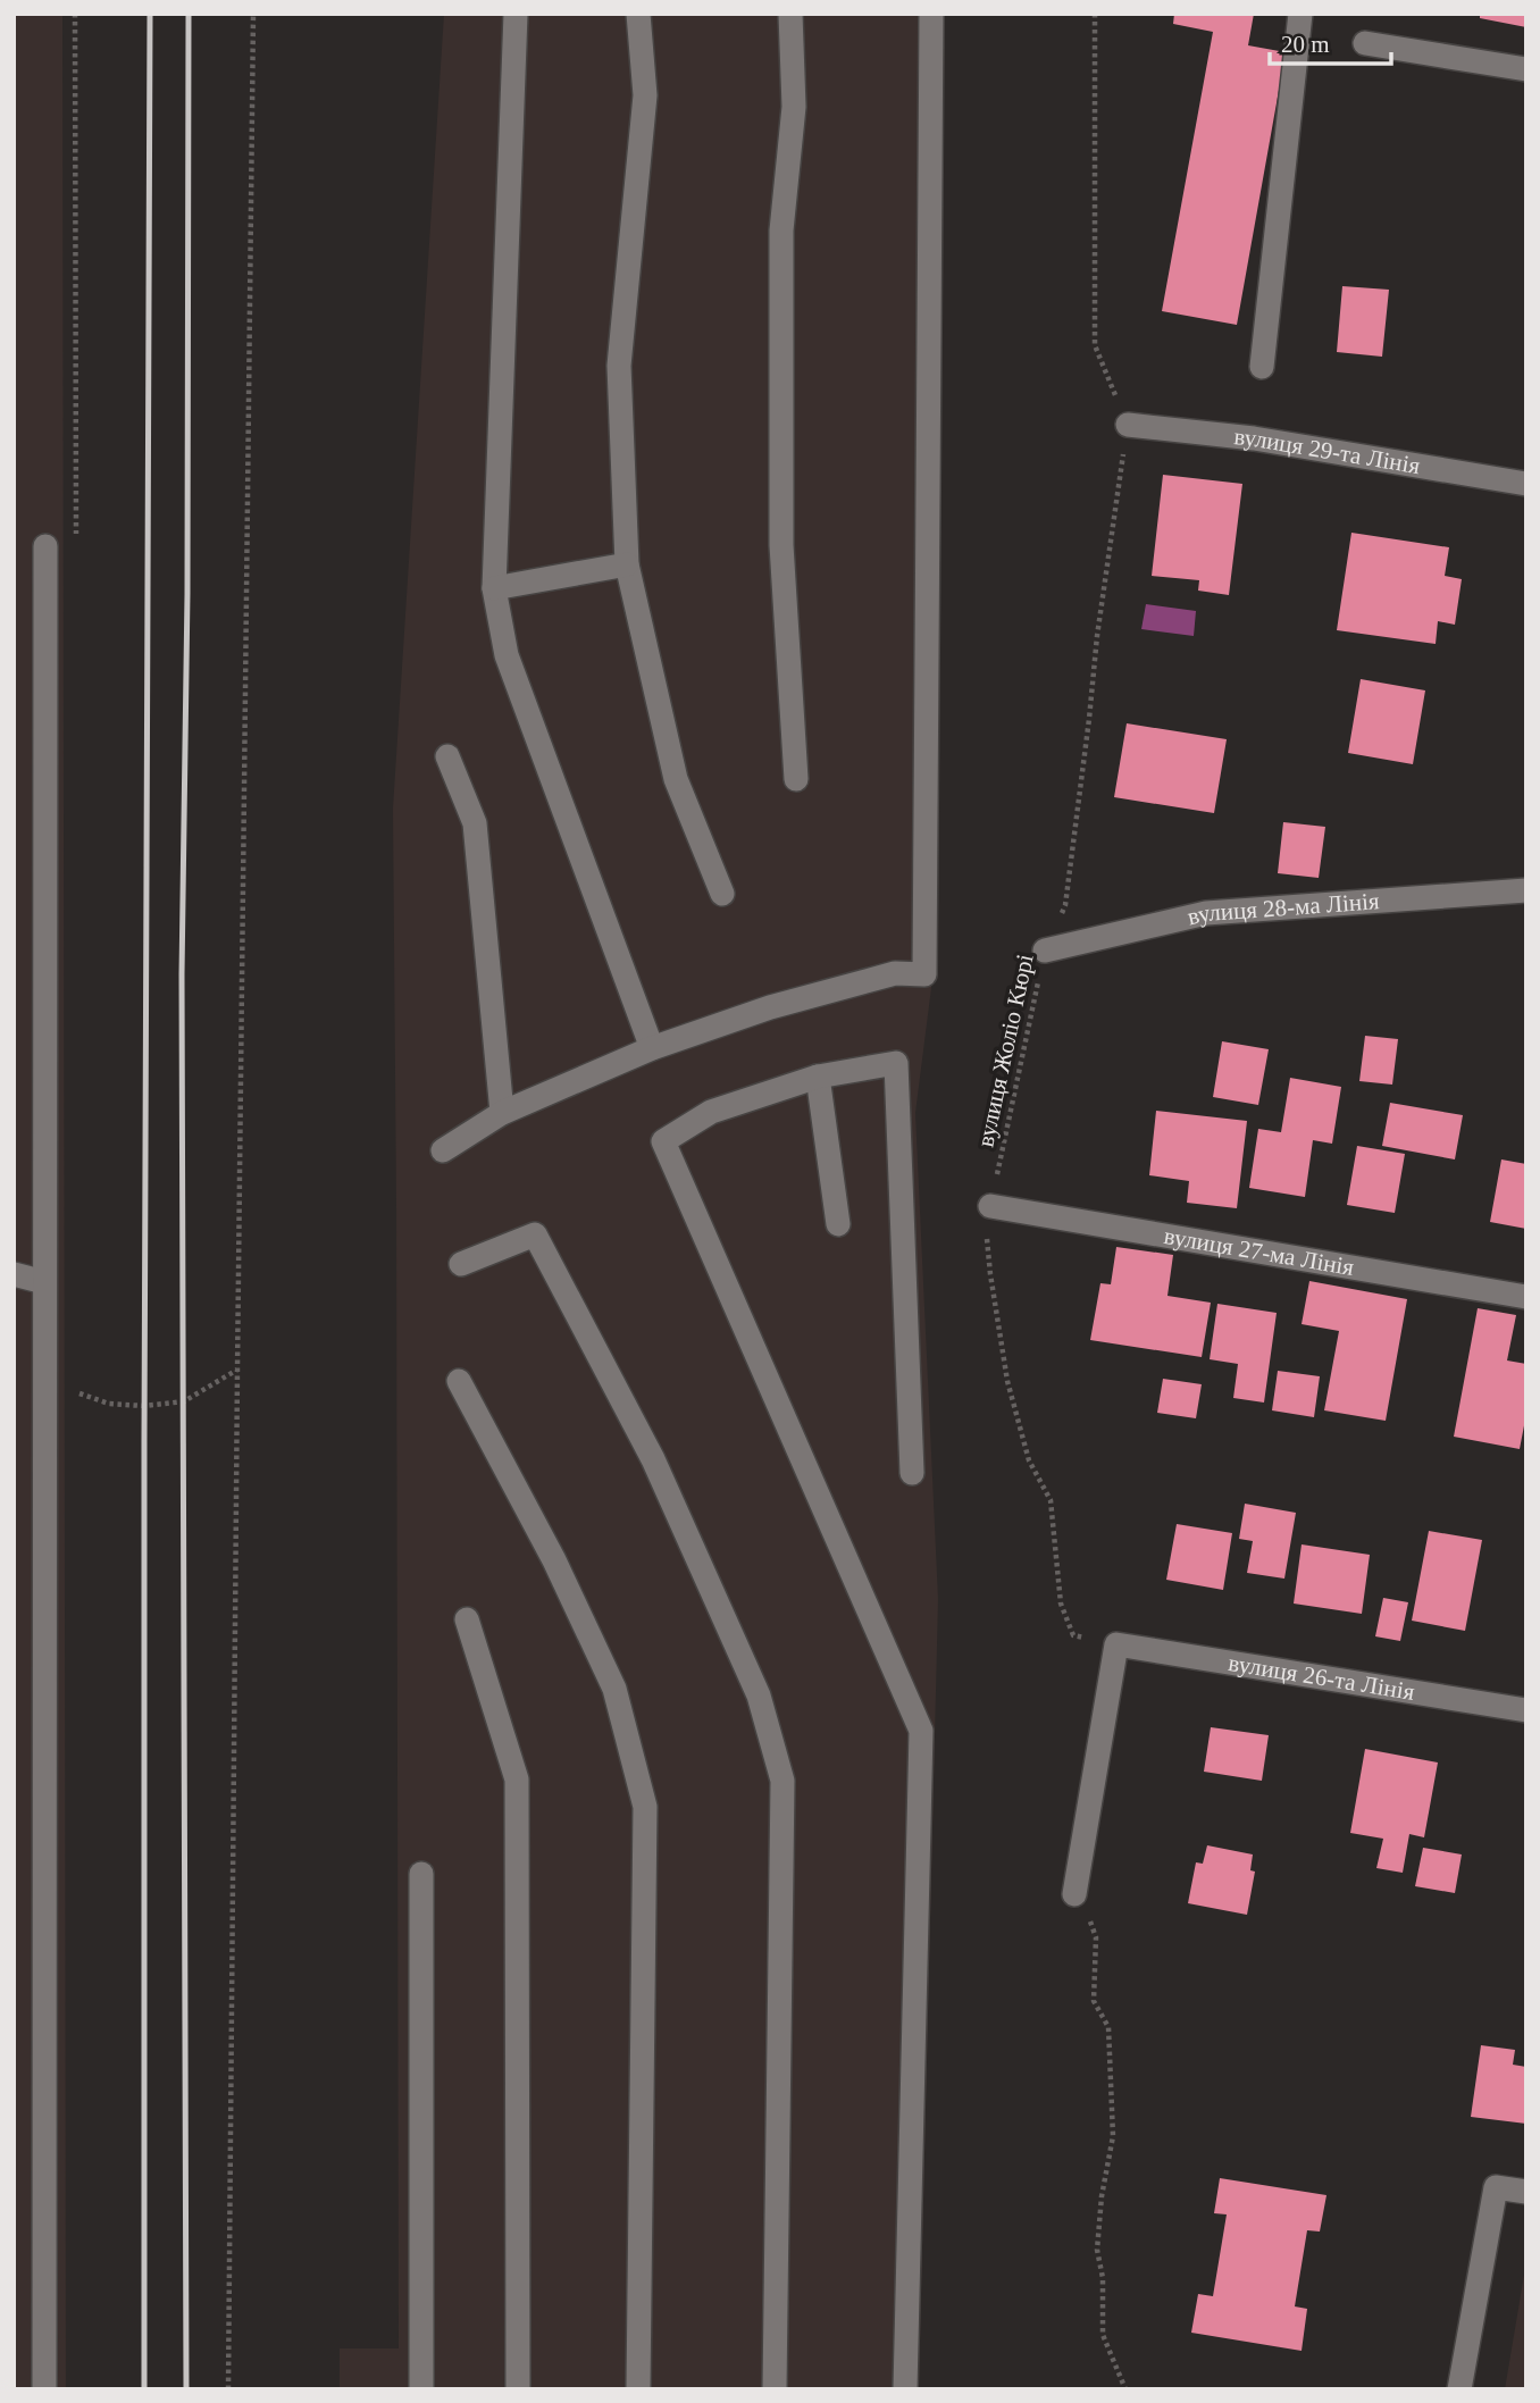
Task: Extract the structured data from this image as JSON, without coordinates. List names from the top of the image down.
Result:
{
  "streets": {
    "street": [
      "вулиця 29-та Лінія",
      "вулиця 28-ма Лінія",
      "вулиця 27-ма Лінія",
      "вулиця 26-та Лінія"
    ],
    "path": ["вулиця Жоліо Кюрі"]
  },
  "crossings": [
    ["вулиця 29-та Лінія", "вулиця Жоліо Кюрі"],
    ["вулиця 28-ма Лінія", "вулиця Жоліо Кюрі"],
    ["вулиця Жоліо Кюрі", "вулиця 27-ма Лінія"],
    ["вулиця Жоліо Кюрі", "вулиця 26-та Лінія"]
  ],
  "scale_bar": "20 m"
}
